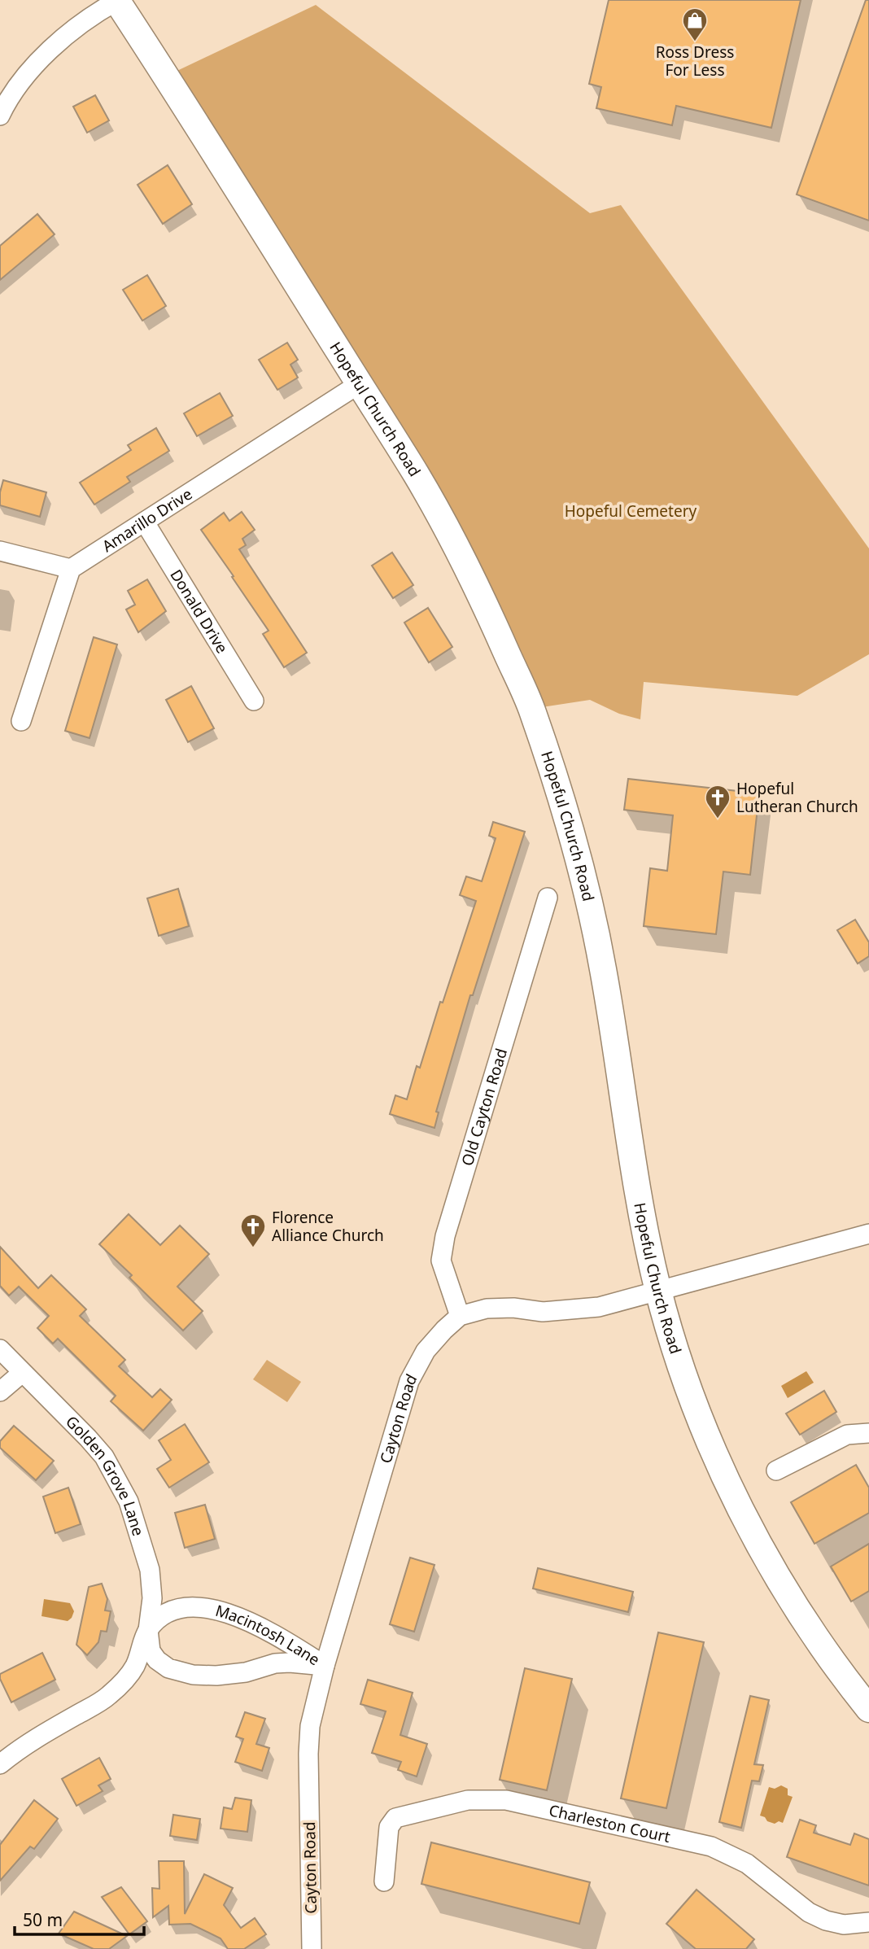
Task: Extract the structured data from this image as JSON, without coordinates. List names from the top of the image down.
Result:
{
  "streets": {
    "main road": ["Hopeful Church Road"],
    "street": [
      "Amarillo Drive",
      "Donald Drive",
      "Old Cayton Road",
      "Cayton Road",
      "Golden Grove Lane",
      "Macintosh Lane",
      "Charleston Court"
    ]
  },
  "crossings": [
    ["Hopeful Church Road", "Amarillo Drive"],
    ["Hopeful Church Road", "Cayton Road"],
    ["Amarillo Drive", "Donald Drive"],
    ["Old Cayton Road", "Cayton Road"],
    ["Cayton Road", "Macintosh Lane"],
    ["Golden Grove Lane", "Macintosh Lane"]
  ],
  "parks": ["Hopeful Cemetery"],
  "places": {
    "shop": ["Ross Dress For Less"],
    "church": ["Hopeful Lutheran Church", "Florence Alliance Church"]
  },
  "scale_bar": "50 m"
}
